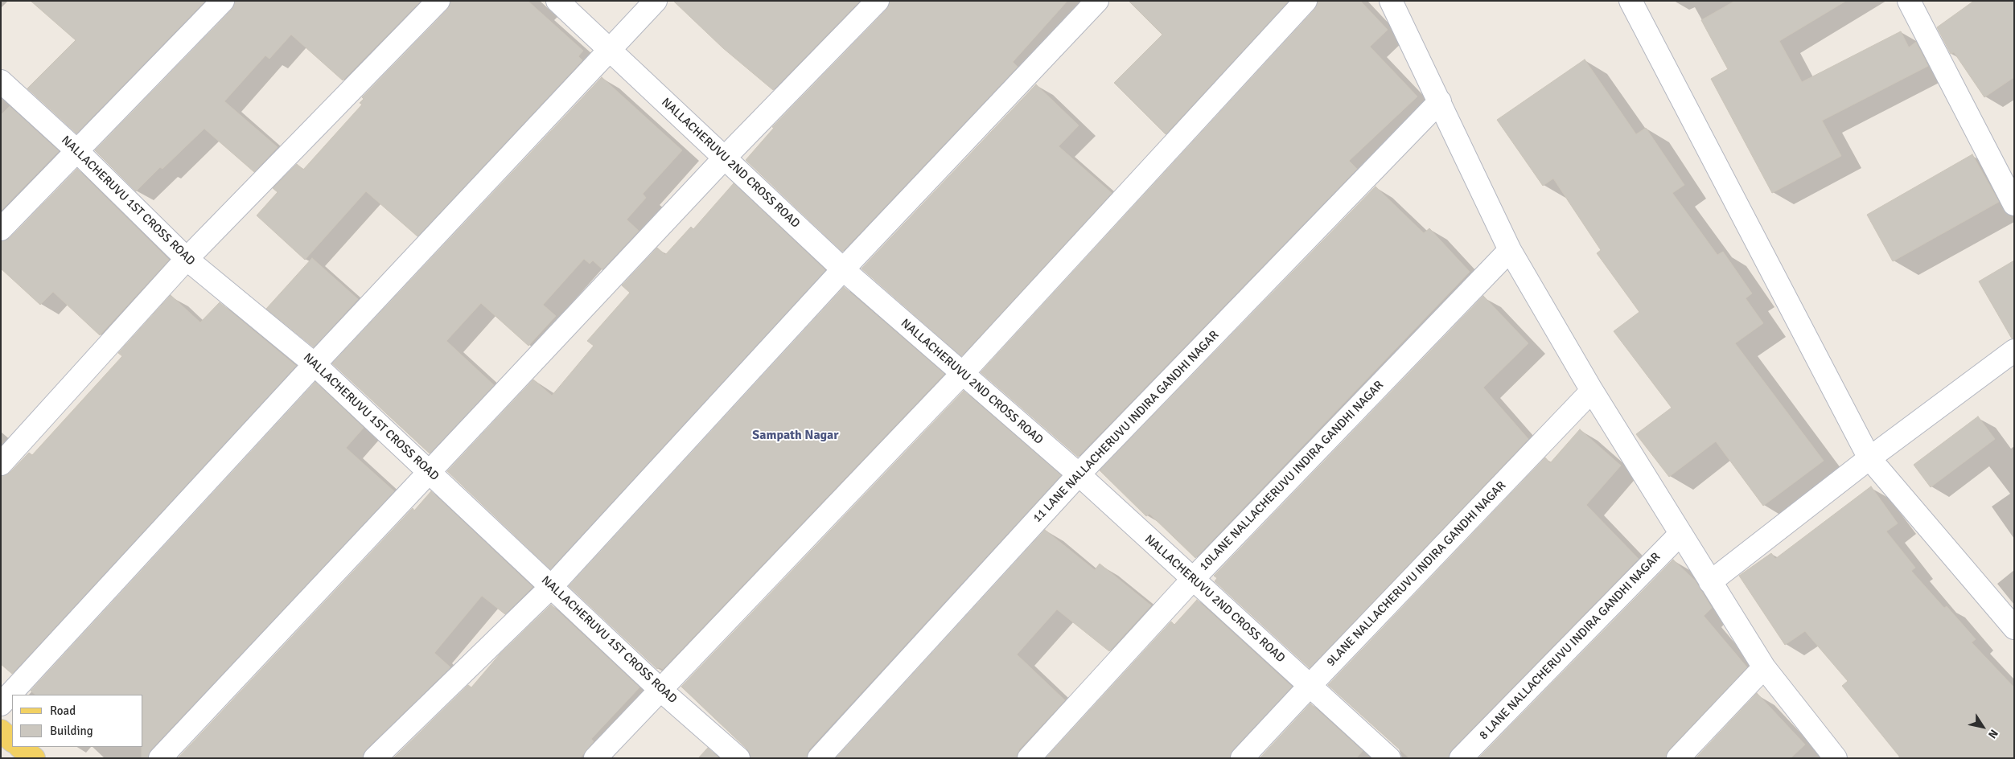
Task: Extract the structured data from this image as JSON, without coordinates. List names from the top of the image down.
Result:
{
  "streets": {
    "street": [
      "NALLACHERUVU 2ND CROSS ROAD",
      "NALLACHERUVU 1ST CROSS ROAD",
      "11 LANE NALLACHERUVU INDIRA GANDHI NAGAR",
      "10LANE NALLACHERUVU INDIRA GANDHI NAGAR",
      "9LANE NALLACHERUVU INDIRA GANDHI NAGAR",
      "8 LANE NALLACHERUVU INDIRA GANDHI NAGAR"
    ]
  },
  "crossings": [
    ["NALLACHERUVU 2ND CROSS ROAD", "11 LANE NALLACHERUVU INDIRA GANDHI NAGAR"],
    ["NALLACHERUVU 2ND CROSS ROAD", "10LANE NALLACHERUVU INDIRA GANDHI NAGAR"],
    ["NALLACHERUVU 2ND CROSS ROAD", "9LANE NALLACHERUVU INDIRA GANDHI NAGAR"]
  ],
  "districts": ["Sampath Nagar"],
  "legend": ["Road", "Building"],
  "north": "bottom right"
}
